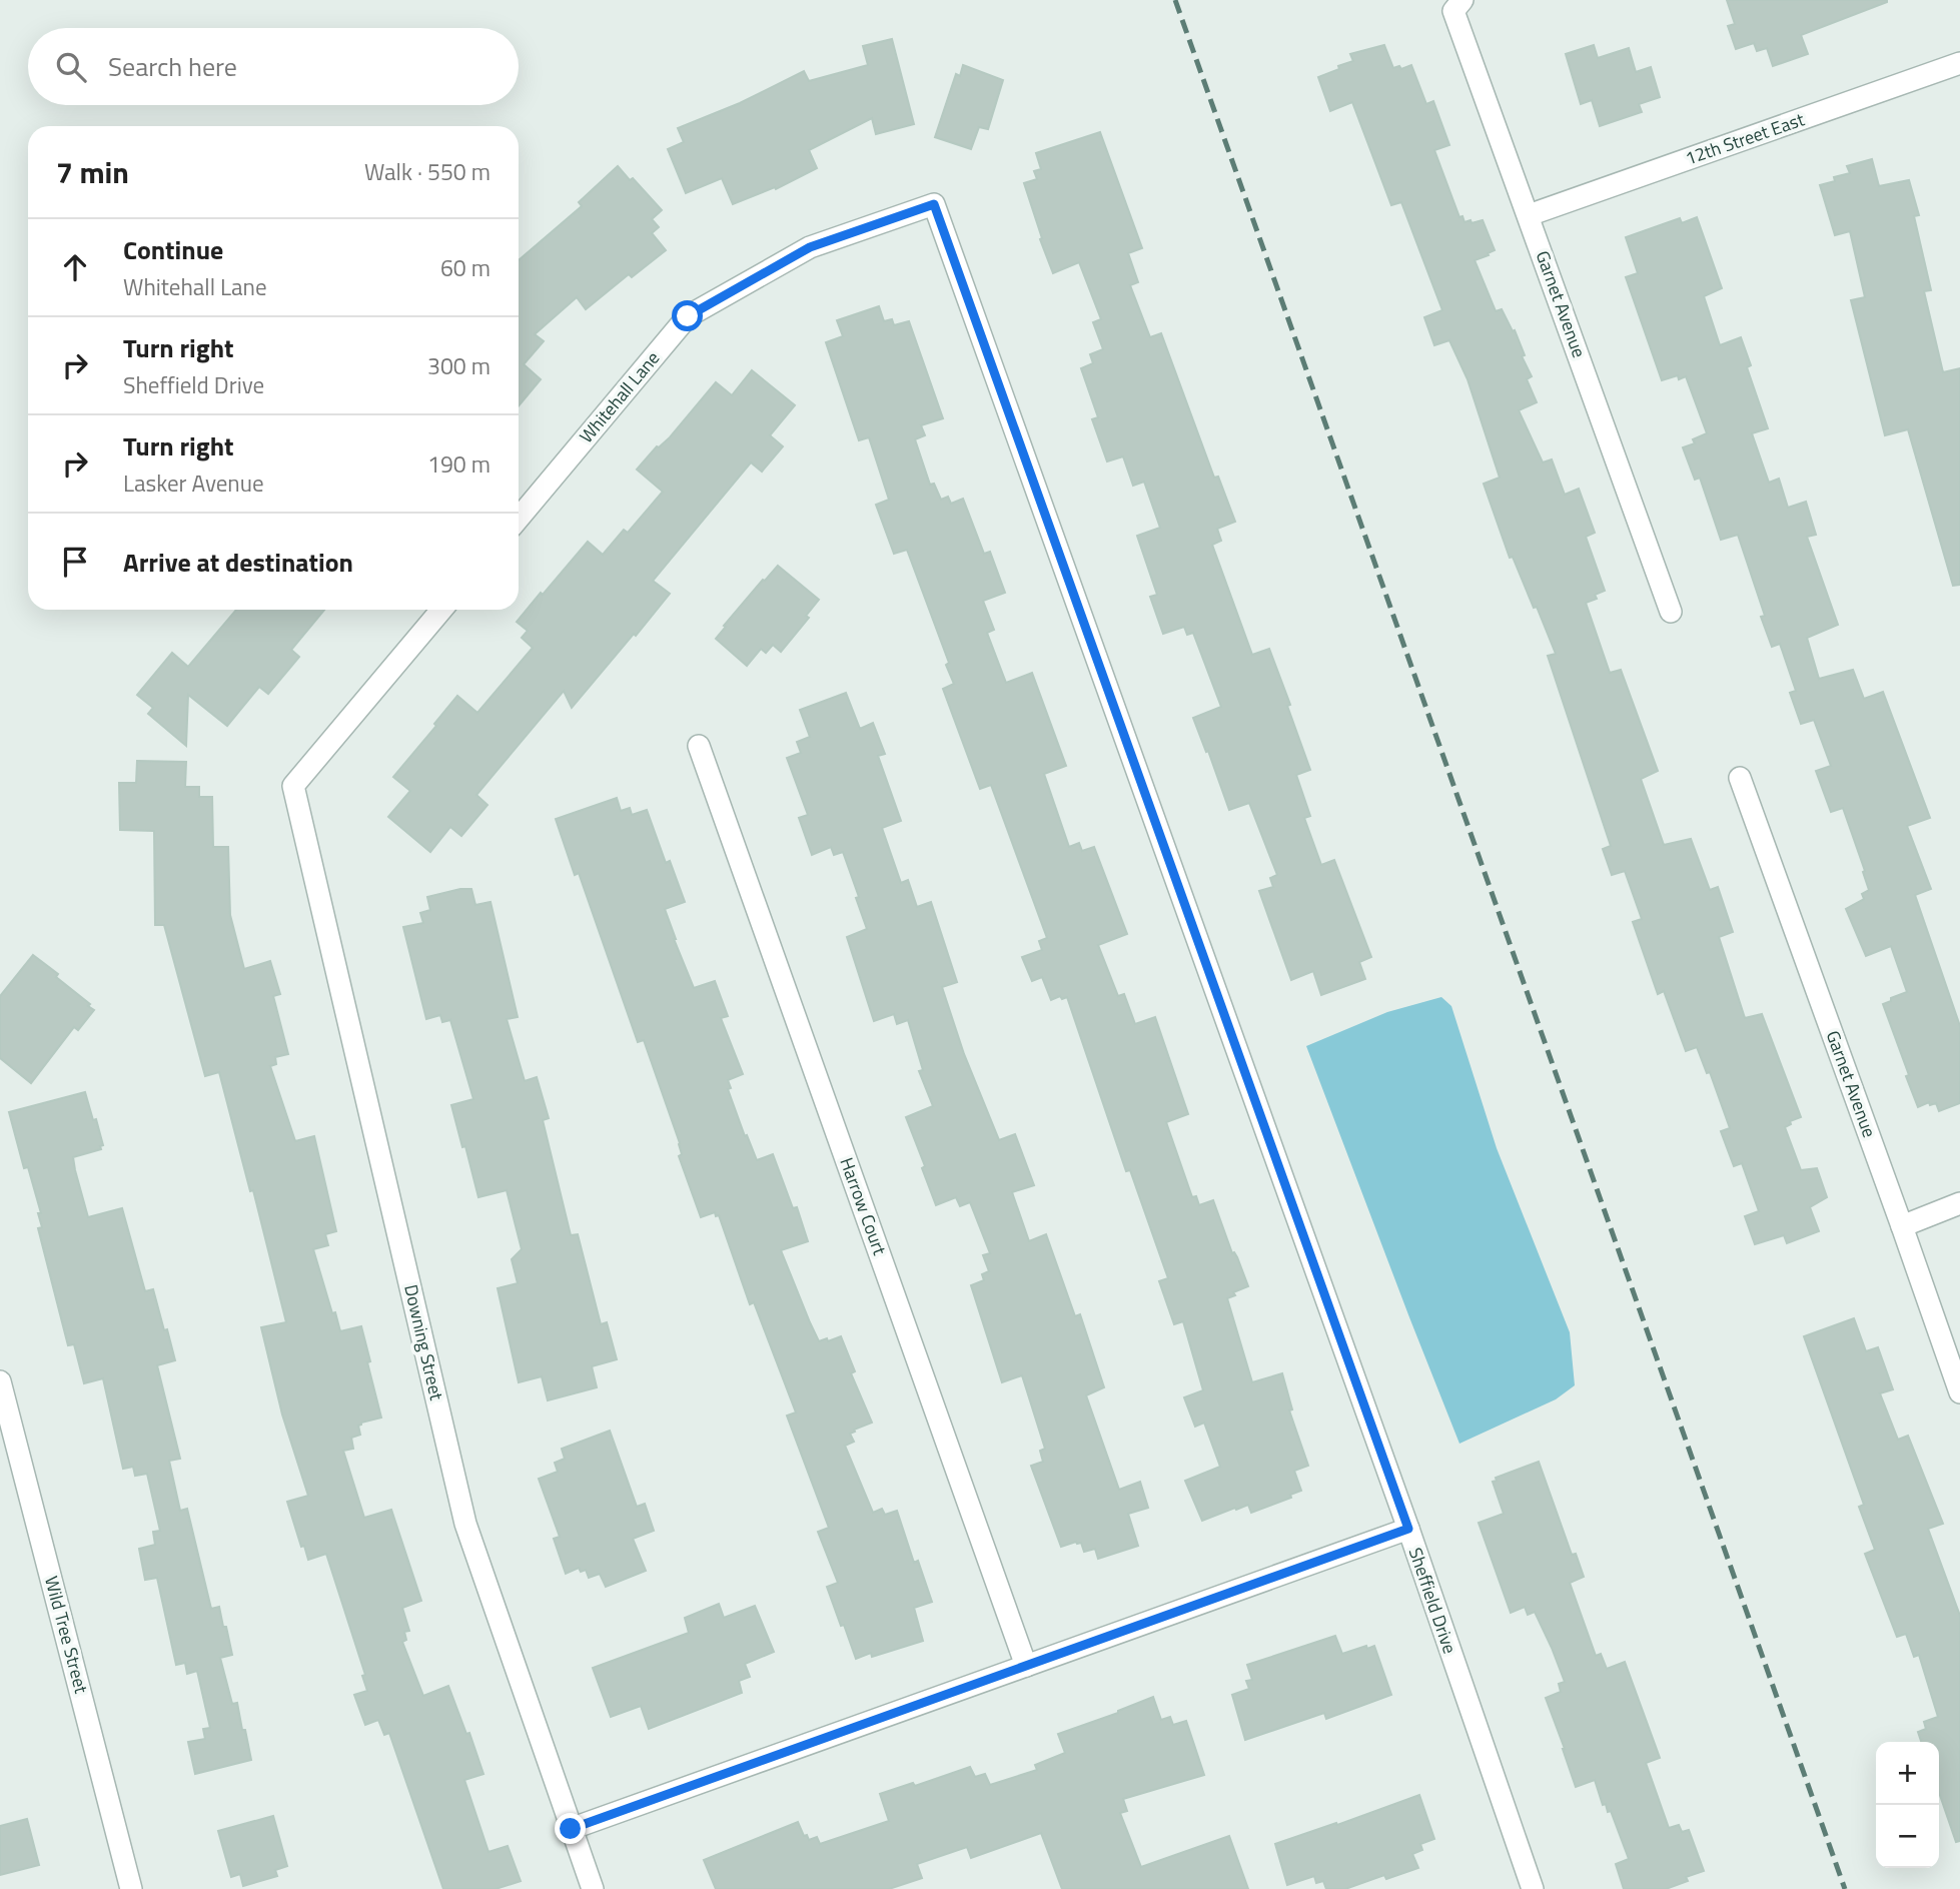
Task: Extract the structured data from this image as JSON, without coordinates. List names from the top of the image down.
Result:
{
  "streets": {
    "street": [
      "12th Street East",
      "Garnet Avenue",
      "Whitehall Lane",
      "Harrow Court",
      "Downing Street",
      "Sheffield Drive",
      "Wild Tree Street"
    ]
  },
  "crossings": [
    ["12th Street East", "Garnet Avenue"],
    ["Whitehall Lane", "Sheffield Drive"]
  ],
  "page": {
    "search": "Search here",
    "heading": ["7 min", "Walk · 550 m"],
    "list": [
      ["Continue", "Whitehall Lane", "60 m"],
      ["Turn right", "Sheffield Drive", "300 m"],
      ["Turn right", "Lasker Avenue", "190 m"],
      "Arrive at destination"
    ],
    "map_buttons": ["+", "−"]
  }
}
